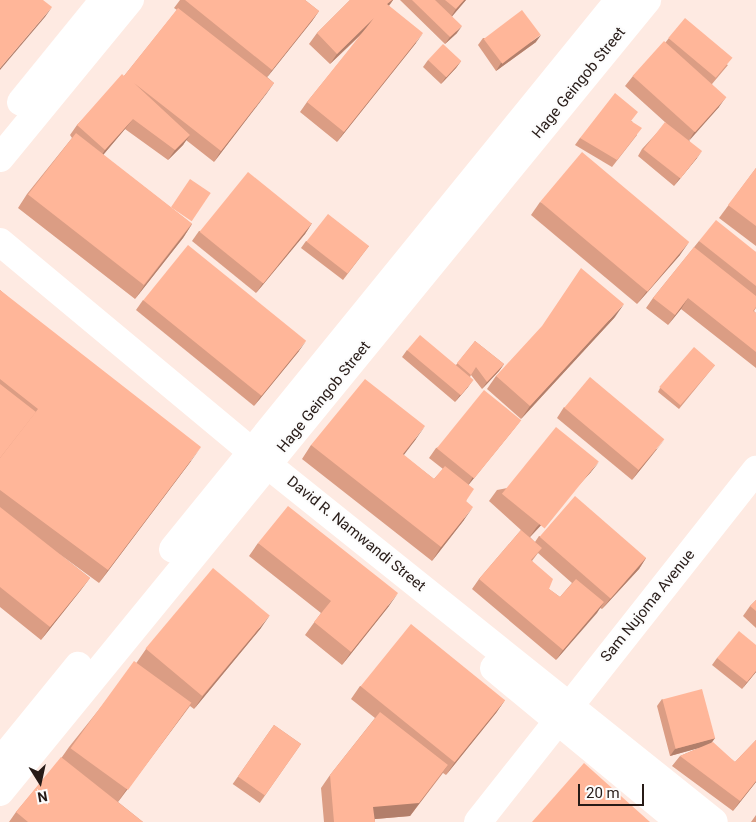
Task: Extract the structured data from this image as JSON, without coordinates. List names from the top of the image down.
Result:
{
  "streets": {
    "street": ["Hage Geingob Street", "David R. Namwandi Street", "Sam Nujoma Avenue"]
  },
  "crossings": [
    ["Hage Geingob Street", "David R. Namwandi Street"],
    ["David R. Namwandi Street", "Sam Nujoma Avenue"]
  ],
  "scale_bar": "20 m",
  "north": "bottom"
}
